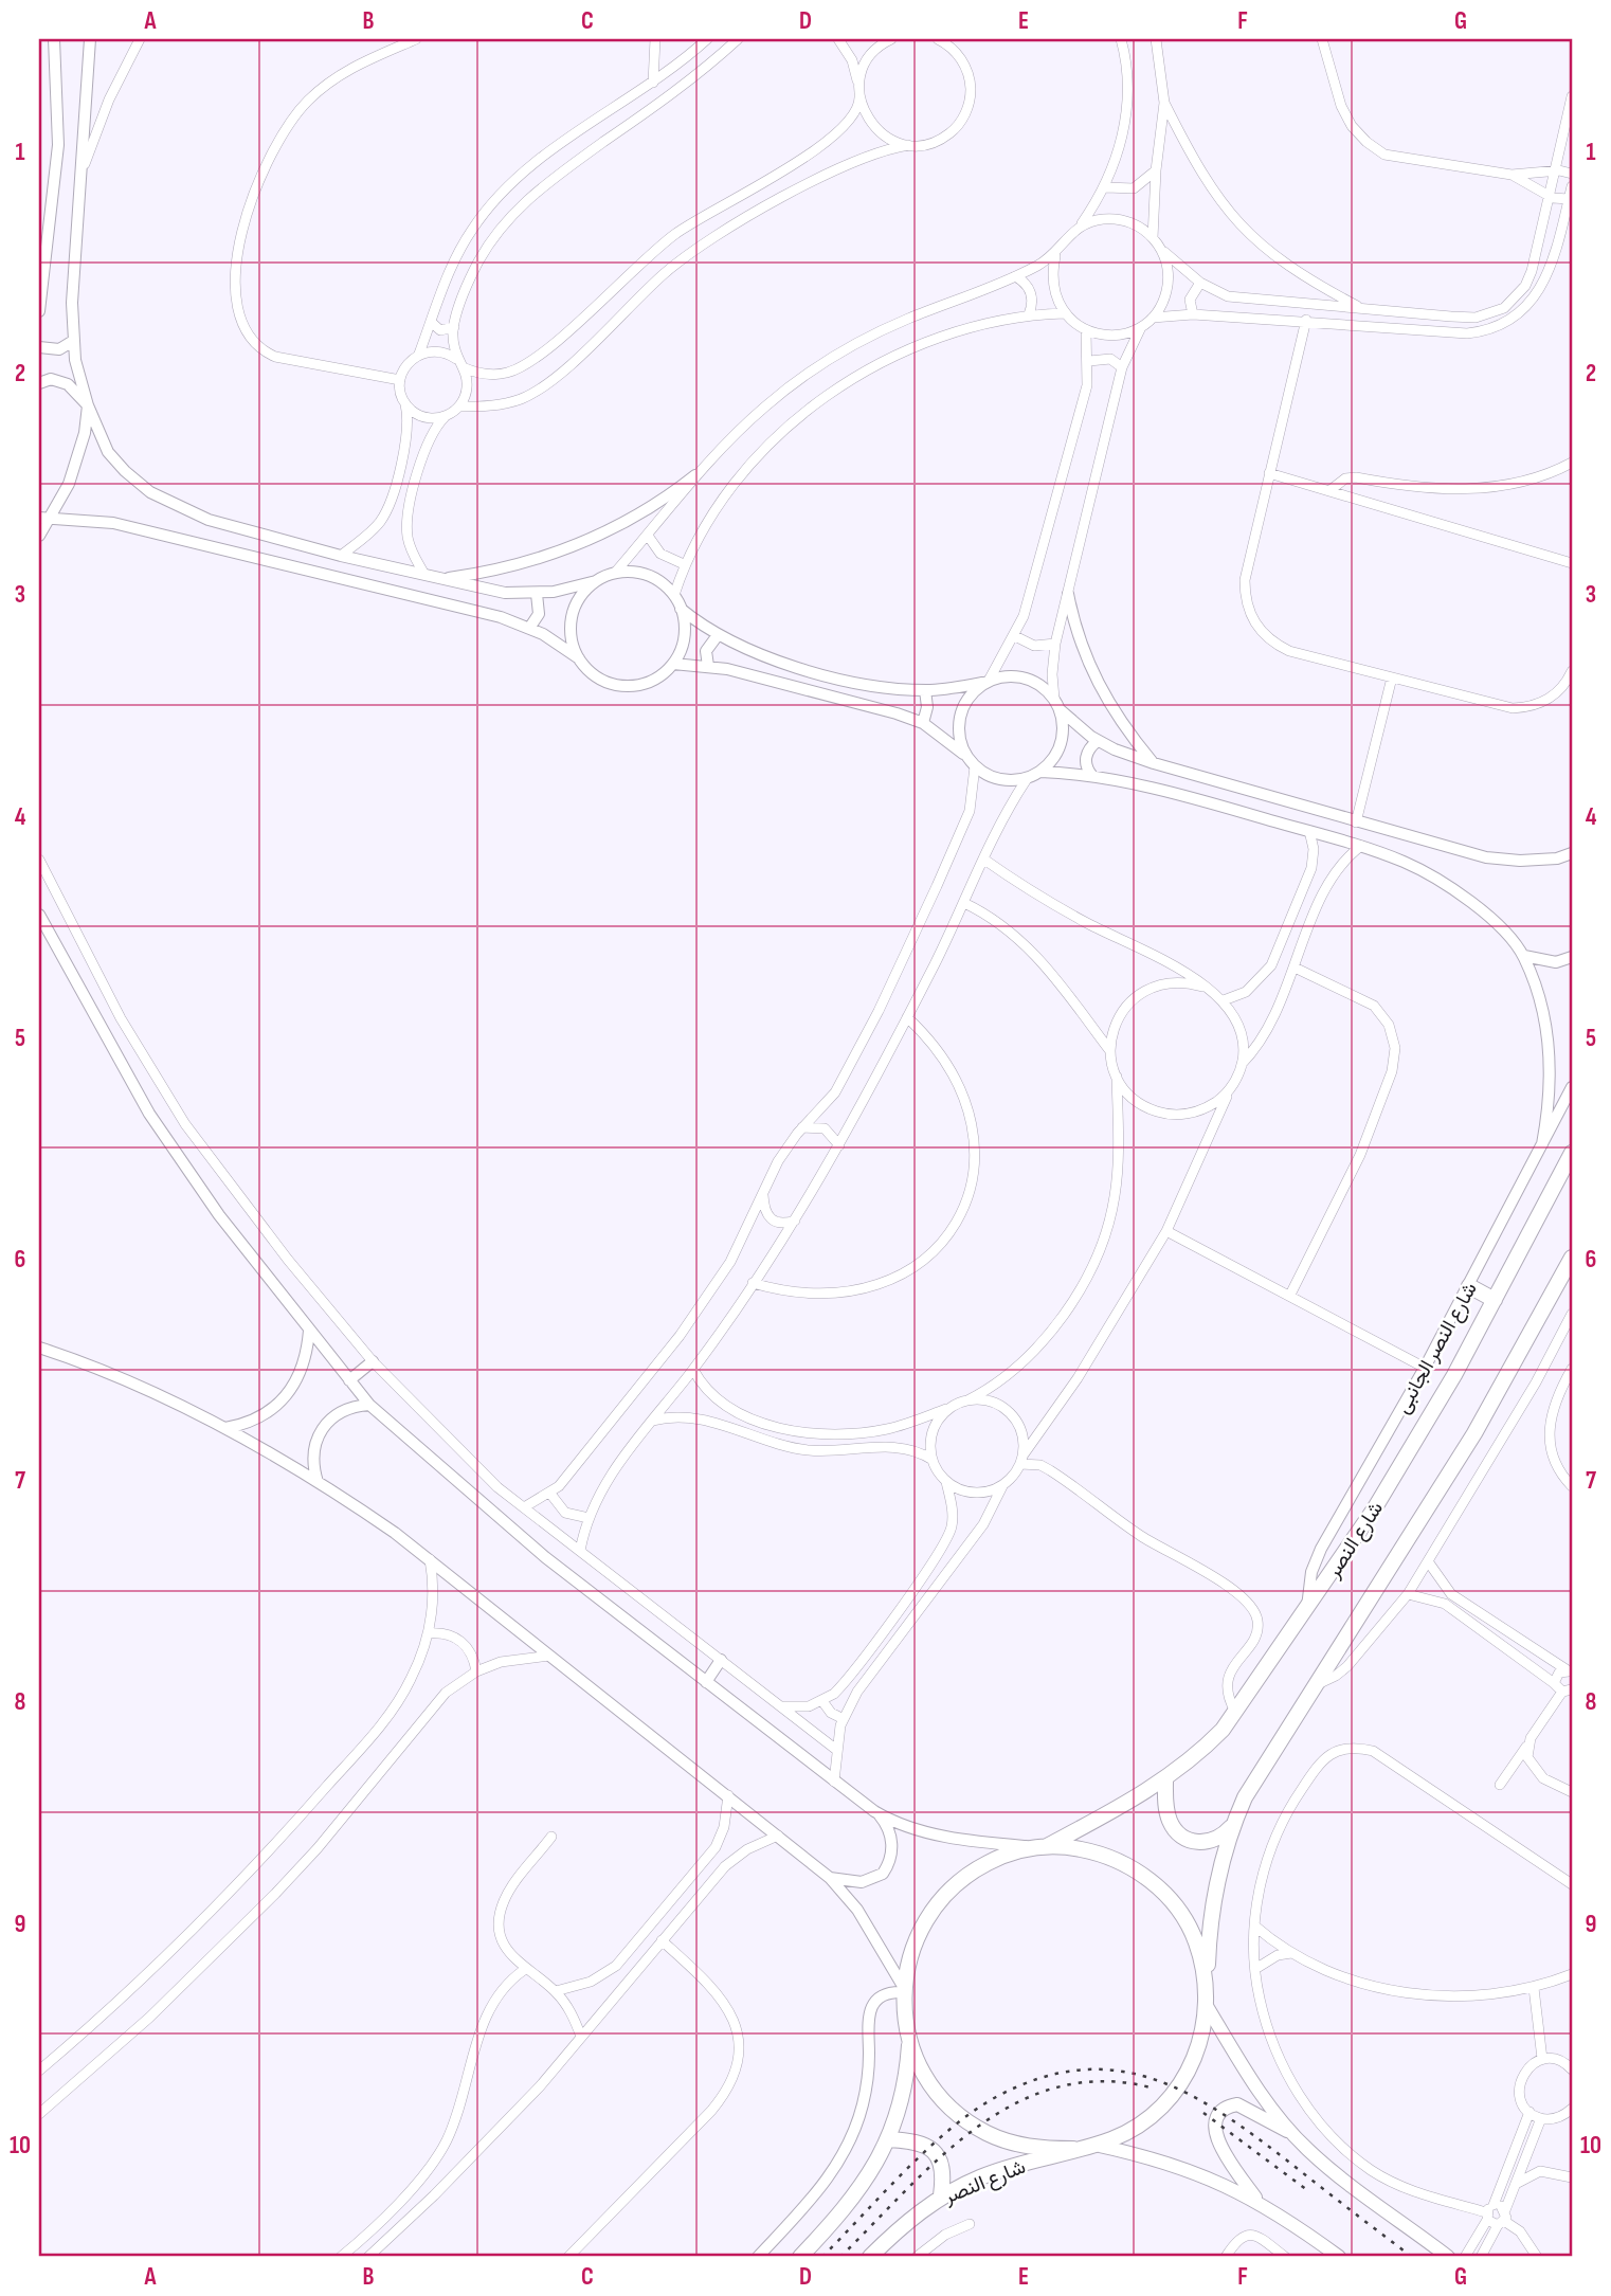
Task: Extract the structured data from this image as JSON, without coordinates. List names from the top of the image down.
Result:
{
  "streets": {
    "main road": ["شارع النصر"],
    "street": ["شارع النصر الجانبى"]
  },
  "crossings": [
    ["شارع النصر الجانبى", "شارع النصر"]
  ],
  "grid": {
    "columns": [
      "A",
      "B",
      "C",
      "D",
      "E",
      "F",
      "G"
    ],
    "rows": [
      "1",
      "2",
      "3",
      "4",
      "5",
      "6",
      "7",
      "8",
      "9",
      "10"
    ]
  }
}
